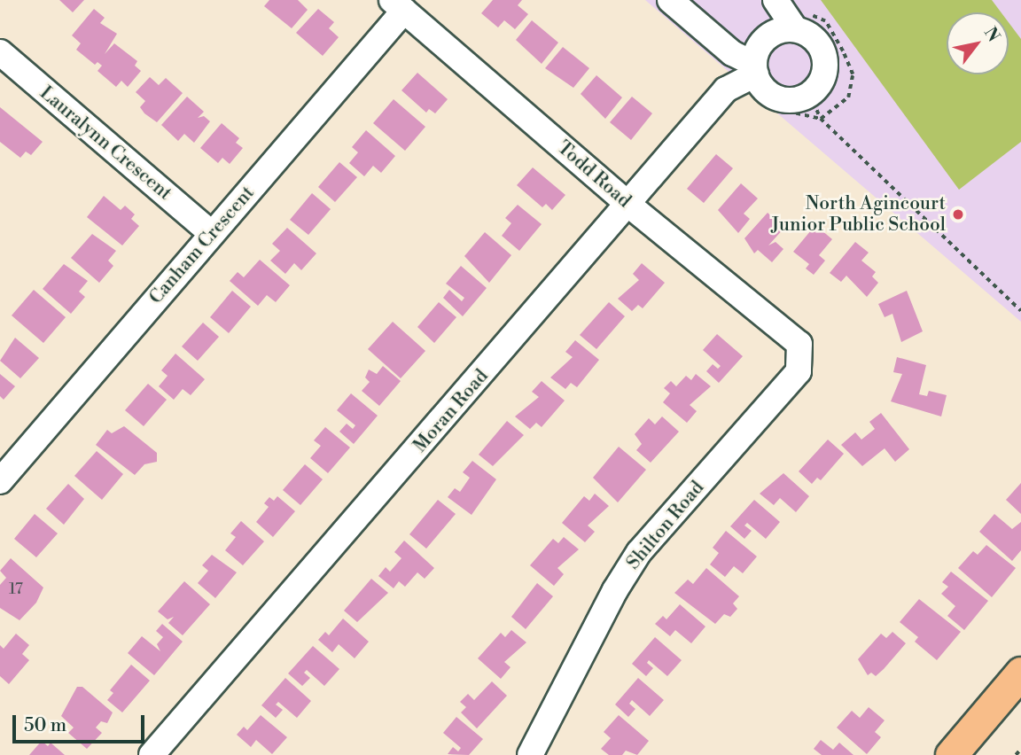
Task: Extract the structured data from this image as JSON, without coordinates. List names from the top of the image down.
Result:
{
  "streets": {
    "street": [
      "Lauralynn Crescent",
      "Todd Road",
      "Canham Crescent",
      "Moran Road",
      "Shilton Road"
    ]
  },
  "crossings": [
    ["Lauralynn Crescent", "Canham Crescent"],
    ["Todd Road", "Canham Crescent"],
    ["Todd Road", "Moran Road"],
    ["Todd Road", "Shilton Road"]
  ],
  "places": ["North Agincourt Junior Public School"],
  "house_numbers": ["17"],
  "scale_bar": "50 m",
  "north": "top right"
}
